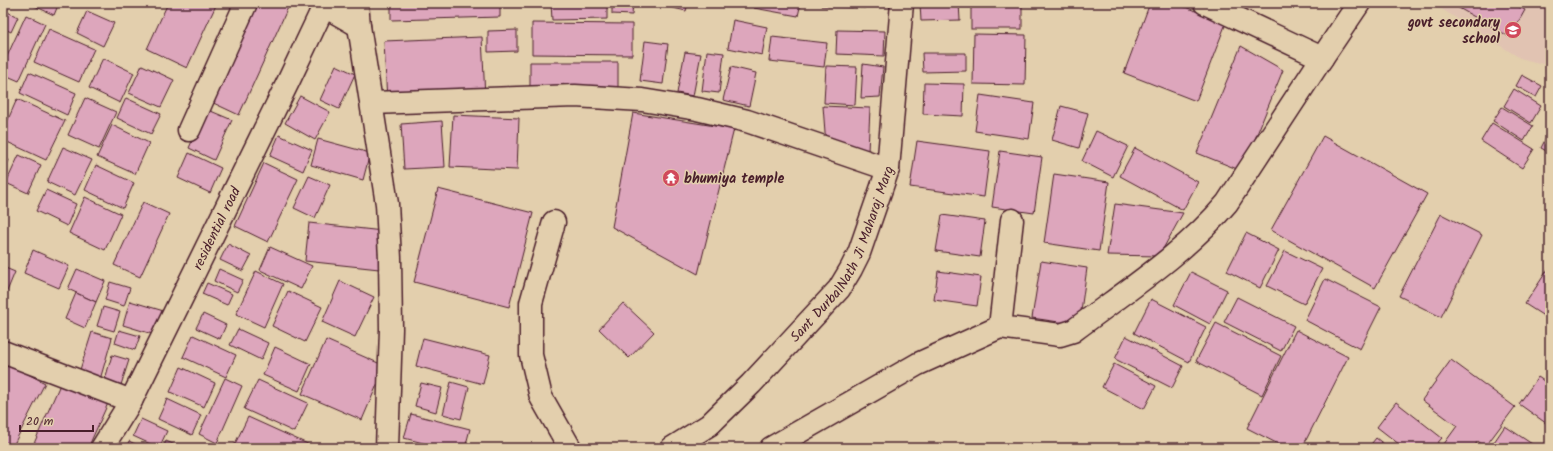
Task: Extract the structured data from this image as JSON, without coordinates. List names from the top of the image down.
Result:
{
  "streets": {
    "street": ["residential road", "Sant DurbalNath Ji Maharaj Marg"]
  },
  "places": {
    "school or university": ["govt secondary school"],
    "temple": ["bhumiya temple"]
  },
  "scale_bar": "20 m"
}
